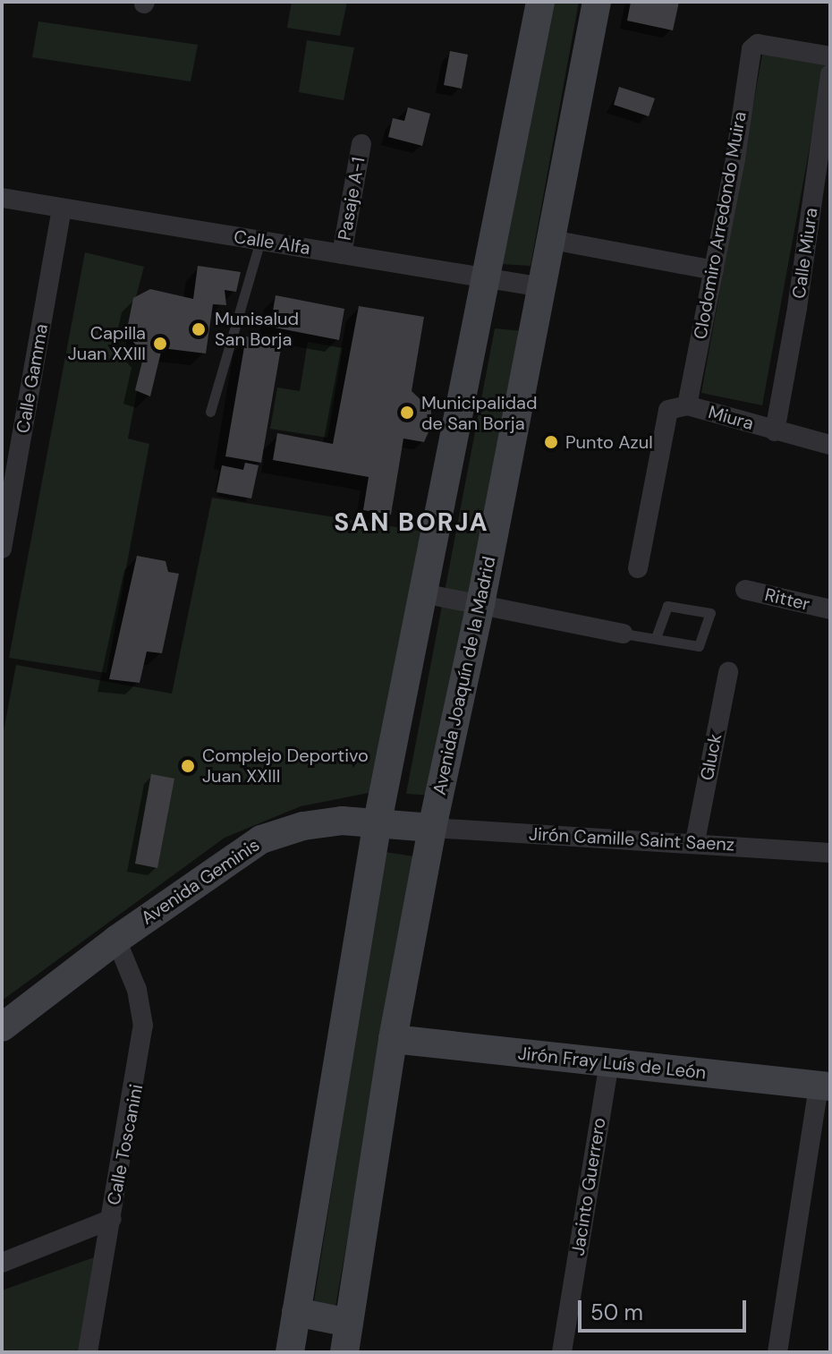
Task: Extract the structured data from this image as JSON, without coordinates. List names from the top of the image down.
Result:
{
  "streets": {
    "street": [
      "Pasaje A-1",
      "Clodomiro Arredondo Muira",
      "Calle Alfa",
      "Calle Miura",
      "Calle Gamma",
      "Miura",
      "Ritter",
      "Avenida Joaquín de la Madrid",
      "Gluck",
      "Jirón Camille Saint Saenz",
      "Avenida Geminis",
      "Jirón Fray Luís de León",
      "Calle Toscanini",
      "Jacinto Guerrero"
    ]
  },
  "crossings": [
    ["Pasaje A-1", "Calle Alfa"],
    ["Clodomiro Arredondo Muira", "Miura"],
    ["Calle Alfa", "Calle Gamma"],
    ["Calle Alfa", "Avenida Joaquín de la Madrid"],
    ["Calle Miura", "Miura"],
    ["Avenida Joaquín de la Madrid", "Jirón Camille Saint Saenz"],
    ["Avenida Joaquín de la Madrid", "Avenida Geminis"],
    ["Avenida Joaquín de la Madrid", "Jirón Fray Luís de León"],
    ["Gluck", "Jirón Camille Saint Saenz"],
    ["Jirón Camille Saint Saenz", "Avenida Geminis"],
    ["Avenida Geminis", "Calle Toscanini"],
    ["Jirón Fray Luís de León", "Jacinto Guerrero"]
  ],
  "districts": ["SAN BORJA"],
  "places": [
    "Munisalud San Borja",
    "Capilla Juan XXIII",
    "Municipalidad de San Borja",
    "Punto Azul",
    "Complejo Deportivo Juan XXIII"
  ],
  "scale_bar": "50 m"
}
